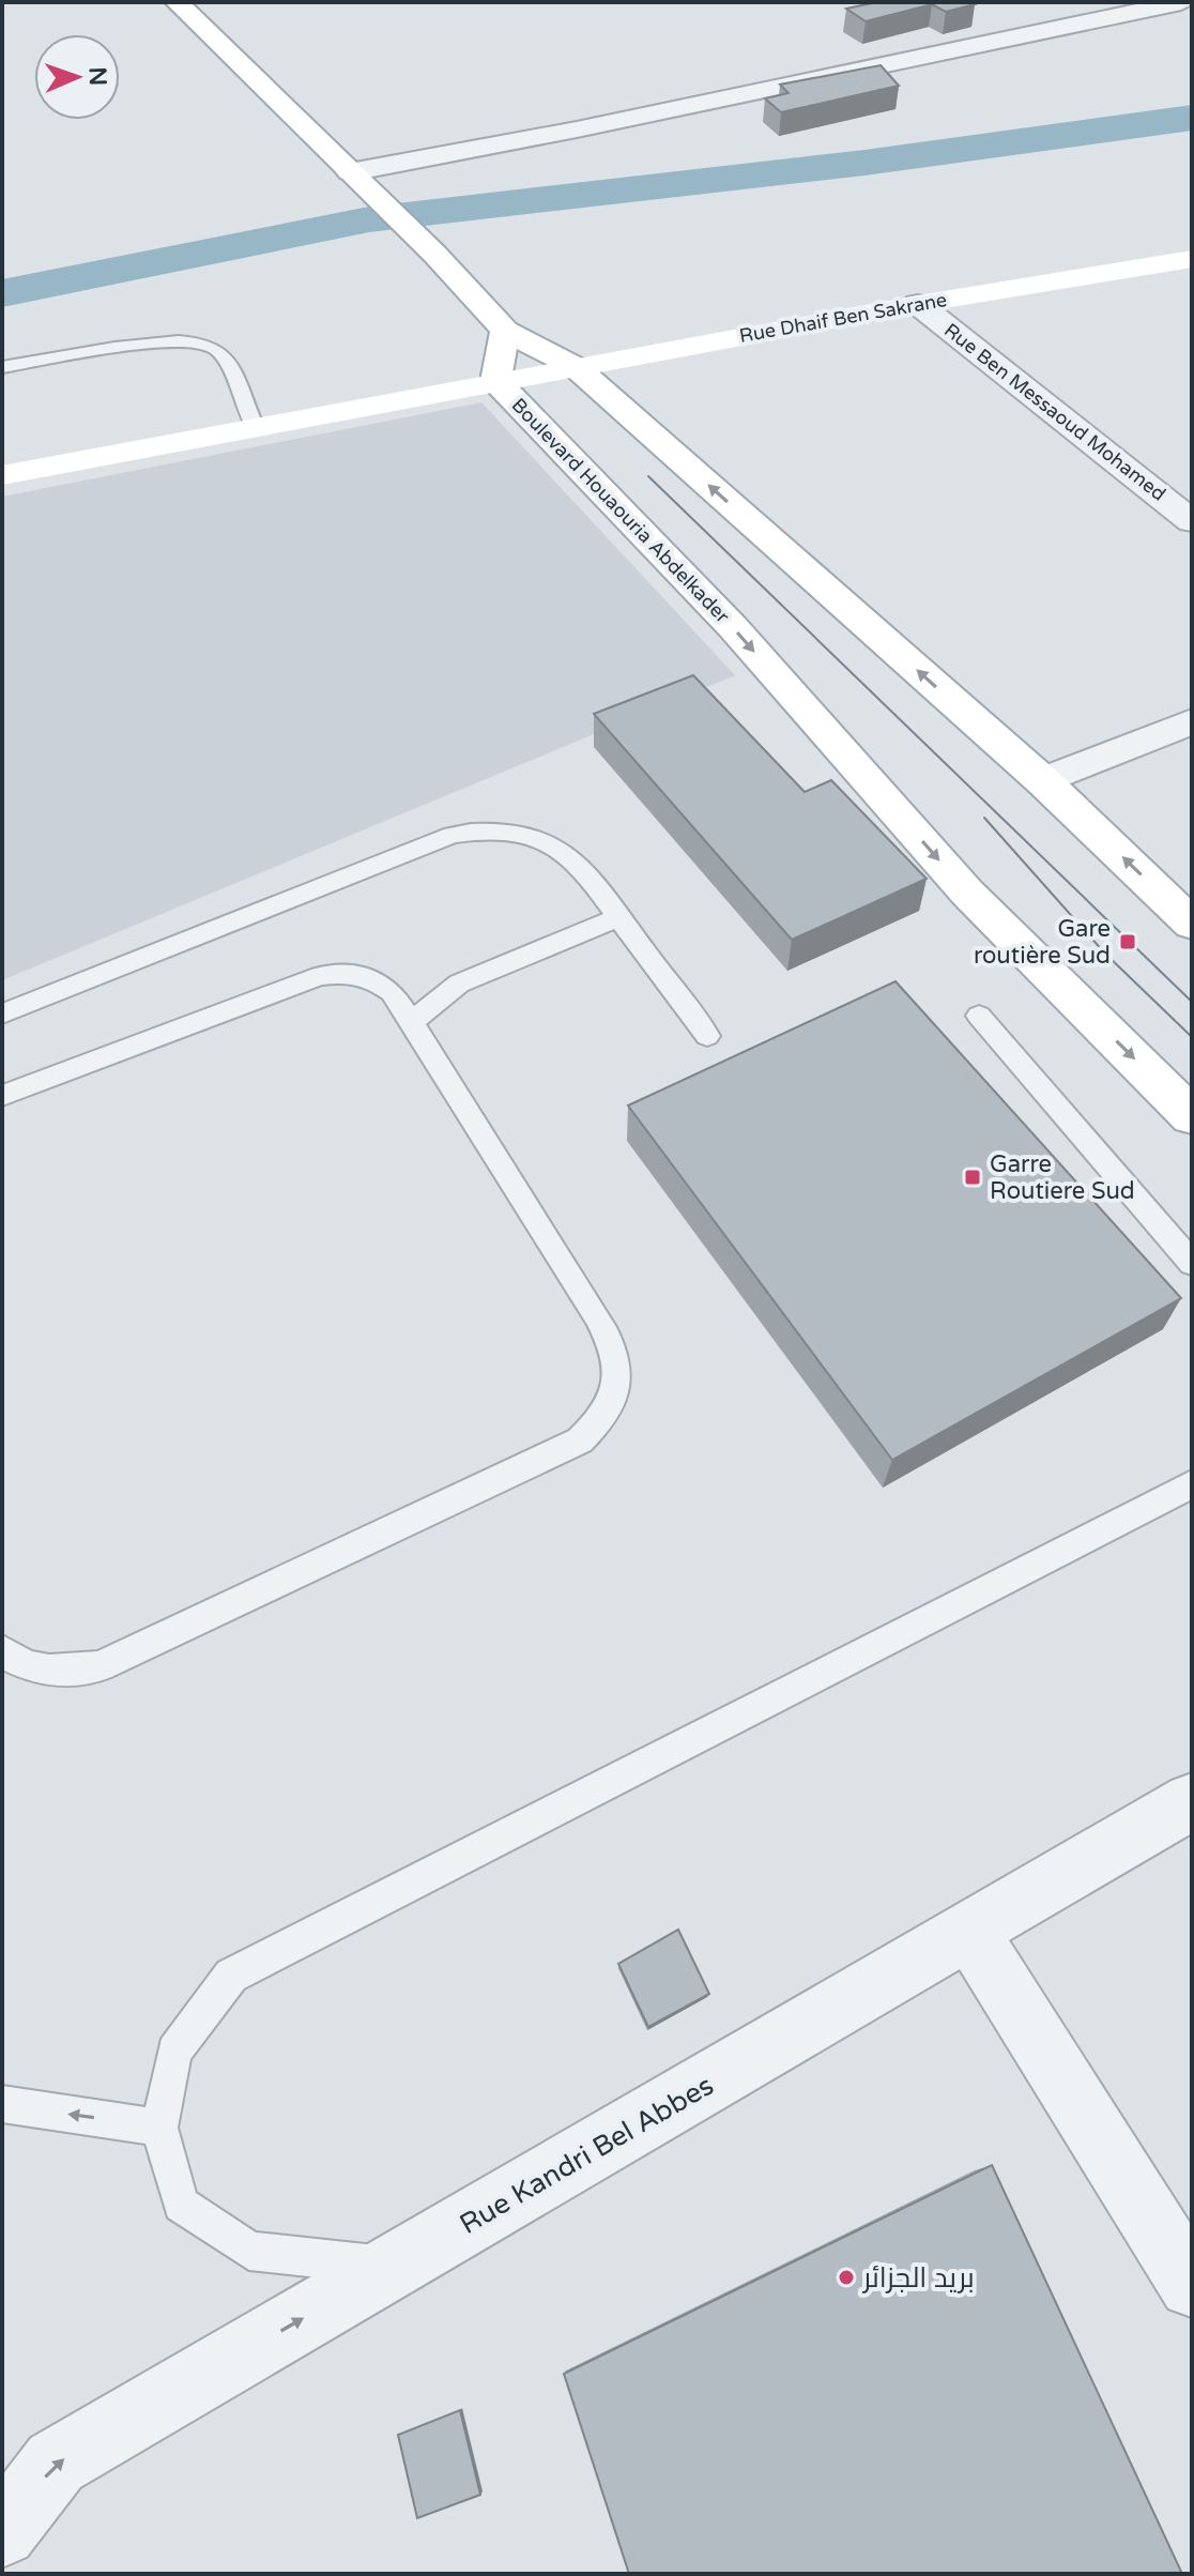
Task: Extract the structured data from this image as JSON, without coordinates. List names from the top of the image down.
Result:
{
  "streets": {
    "main road": ["Rue Dhaif Ben Sakrane", "Boulevard Houaouria Abdelkader"],
    "street": ["Rue Ben Messaoud Mohamed", "Rue Kandri Bel Abbes"]
  },
  "crossings": [
    ["Rue Dhaif Ben Sakrane", "Rue Ben Messaoud Mohamed"],
    ["Rue Dhaif Ben Sakrane", "Boulevard Houaouria Abdelkader"]
  ],
  "places": {
    "transit": ["Gare routière Sud", "Garre Routiere Sud"],
    "other": ["بريد الجزائر"]
  },
  "north": "right"
}
